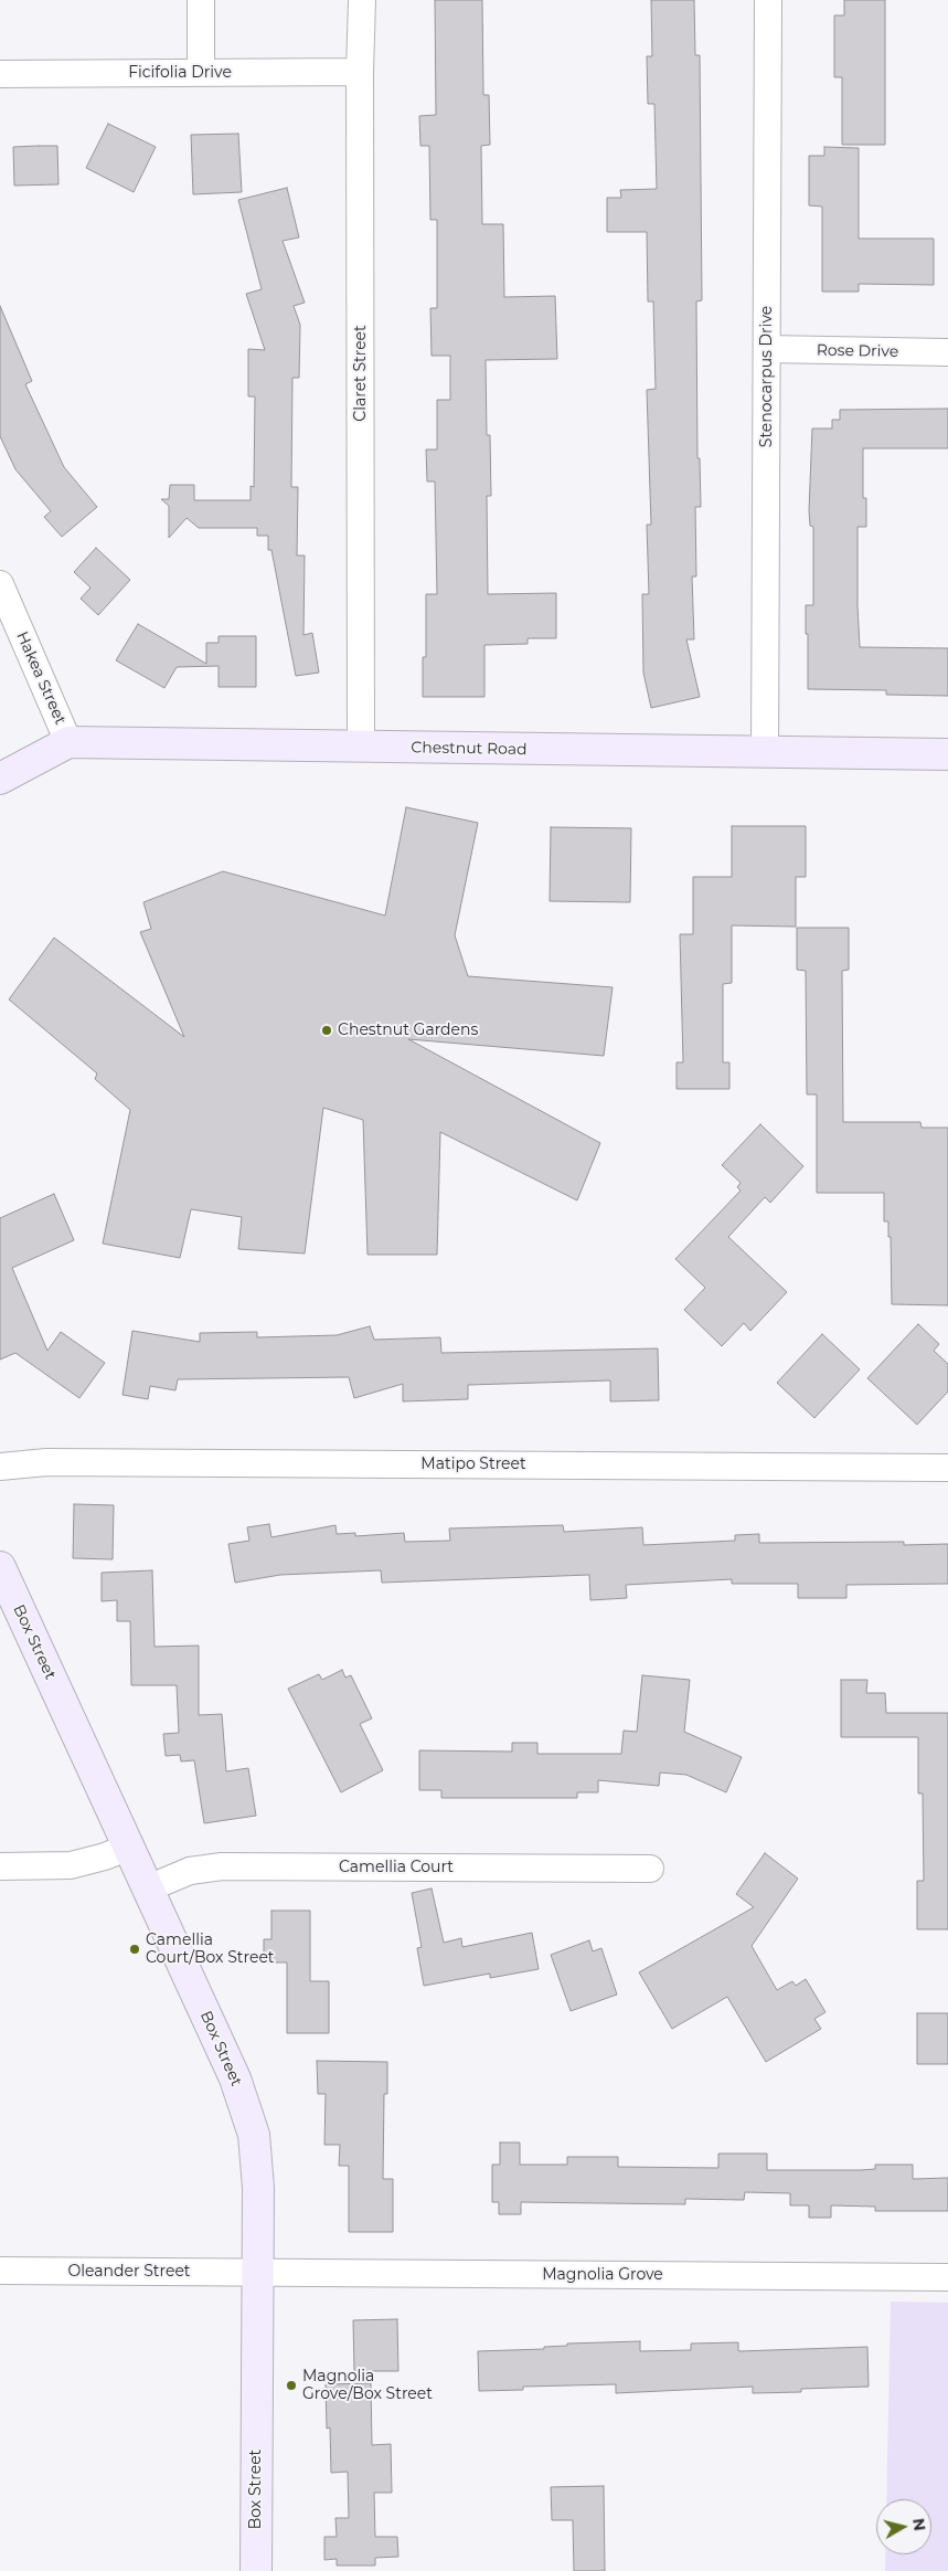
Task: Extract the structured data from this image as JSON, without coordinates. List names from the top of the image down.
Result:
{
  "streets": {
    "main road": ["Chestnut Road", "Box Street"],
    "street": [
      "Ficifolia Drive",
      "Rose Drive",
      "Claret Street",
      "Stenocarpus Drive",
      "Hakea Street",
      "Matipo Street",
      "Camellia Court",
      "Oleander Street",
      "Magnolia Grove"
    ]
  },
  "crossings": [
    ["Ficifolia Drive", "Claret Street"],
    ["Rose Drive", "Stenocarpus Drive"],
    ["Claret Street", "Chestnut Road"],
    ["Stenocarpus Drive", "Chestnut Road"],
    ["Hakea Street", "Chestnut Road"],
    ["Box Street", "Camellia Court"],
    ["Box Street", "Oleander Street"],
    ["Box Street", "Magnolia Grove"],
    ["Oleander Street", "Magnolia Grove"]
  ],
  "places": ["Chestnut Gardens", "Camellia Court/Box Street", "Magnolia Grove/Box Street"],
  "north": "right"
}
